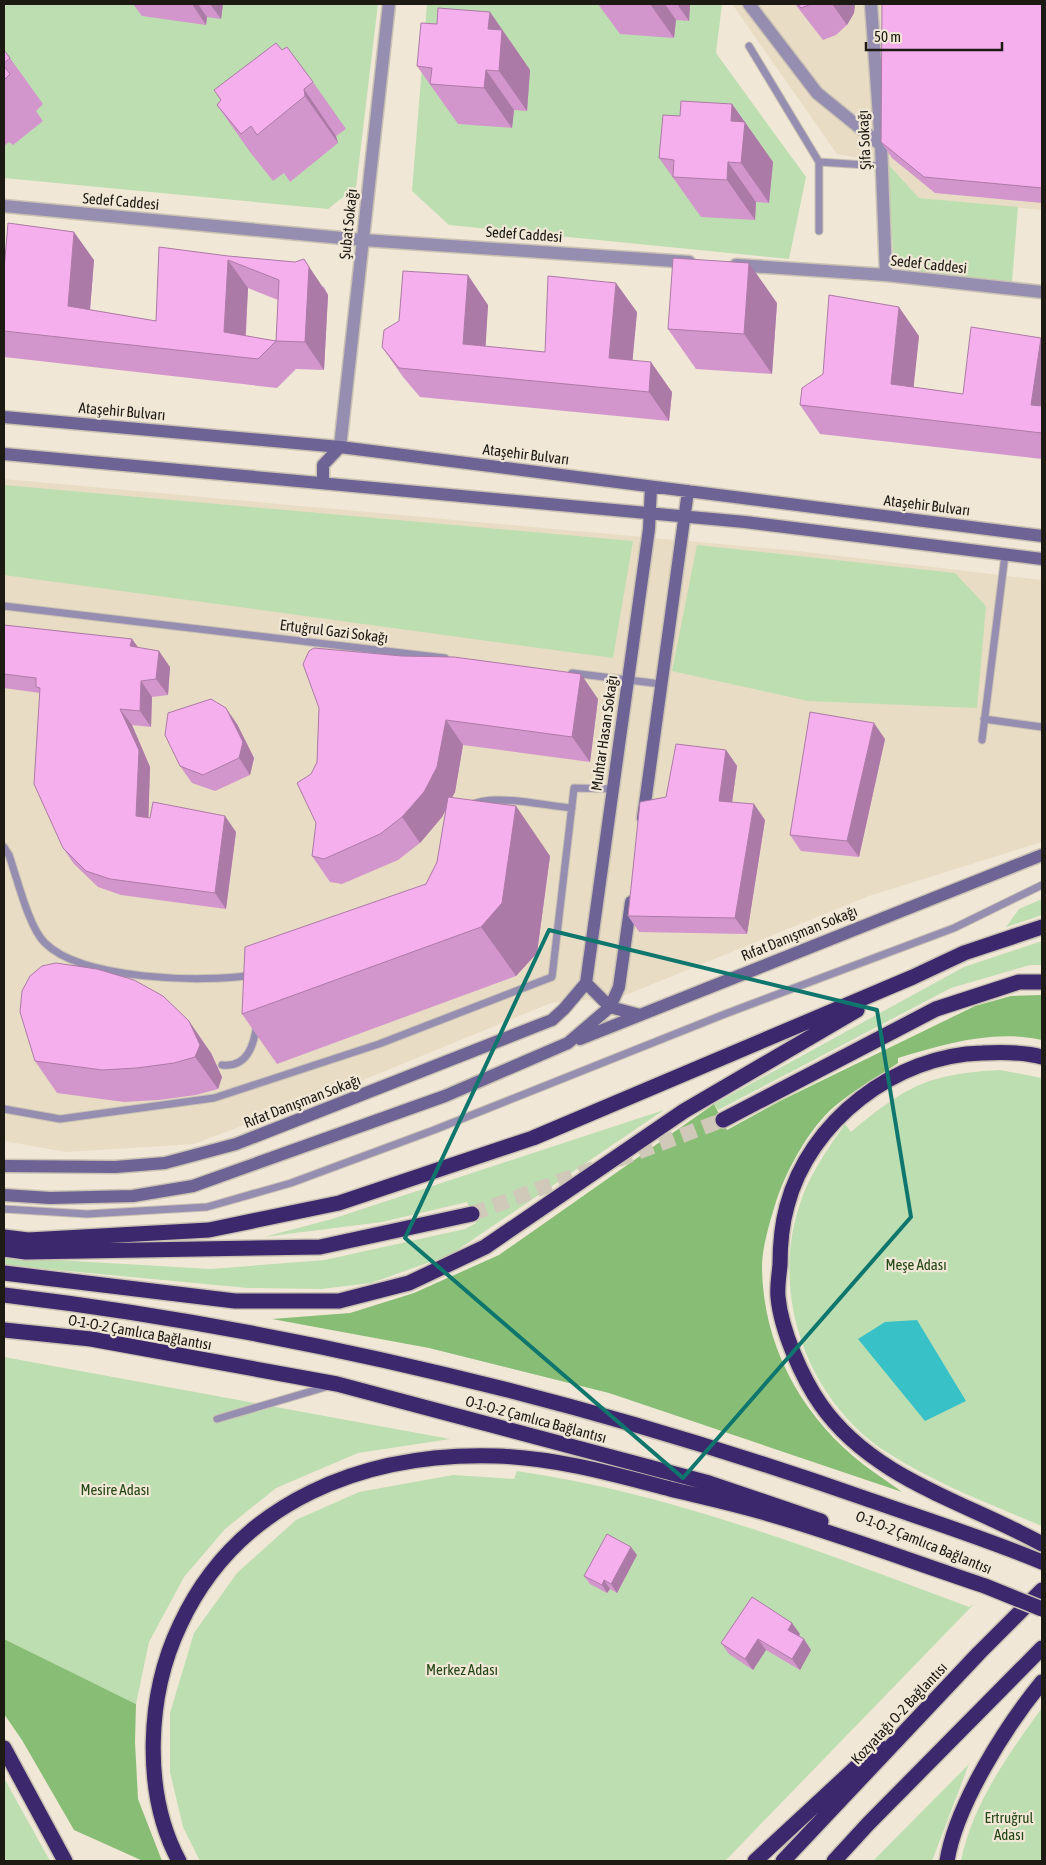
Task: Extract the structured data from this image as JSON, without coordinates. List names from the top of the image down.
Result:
{
  "streets": {
    "highway": ["O-1-O-2 Çamlıca Bağlantısı", "Kozyatağı O-2 Bağlantısı"],
    "street": [
      "Şifa Sokağı",
      "Sedef Caddesi",
      "Şubat Sokağı",
      "Ataşehir Bulvarı",
      "Muhtar Hasan Sokağı",
      "Rıfat Danışman Sokağı"
    ],
    "lane": ["Ertuğrul Gazi Sokağı"]
  },
  "crossings": [
    ["Şifa Sokağı", "Sedef Caddesi"],
    ["Sedef Caddesi", "Şubat Sokağı"],
    ["Şubat Sokağı", "Ataşehir Bulvarı"],
    ["Ataşehir Bulvarı", "Muhtar Hasan Sokağı"],
    ["Muhtar Hasan Sokağı", "Rıfat Danışman Sokağı"]
  ],
  "parks": [
    "Meşe Adası",
    "Mesire Adası",
    "Merkez Adası",
    "Ertruğrul Adası"
  ],
  "scale_bar": "50 m"
}
